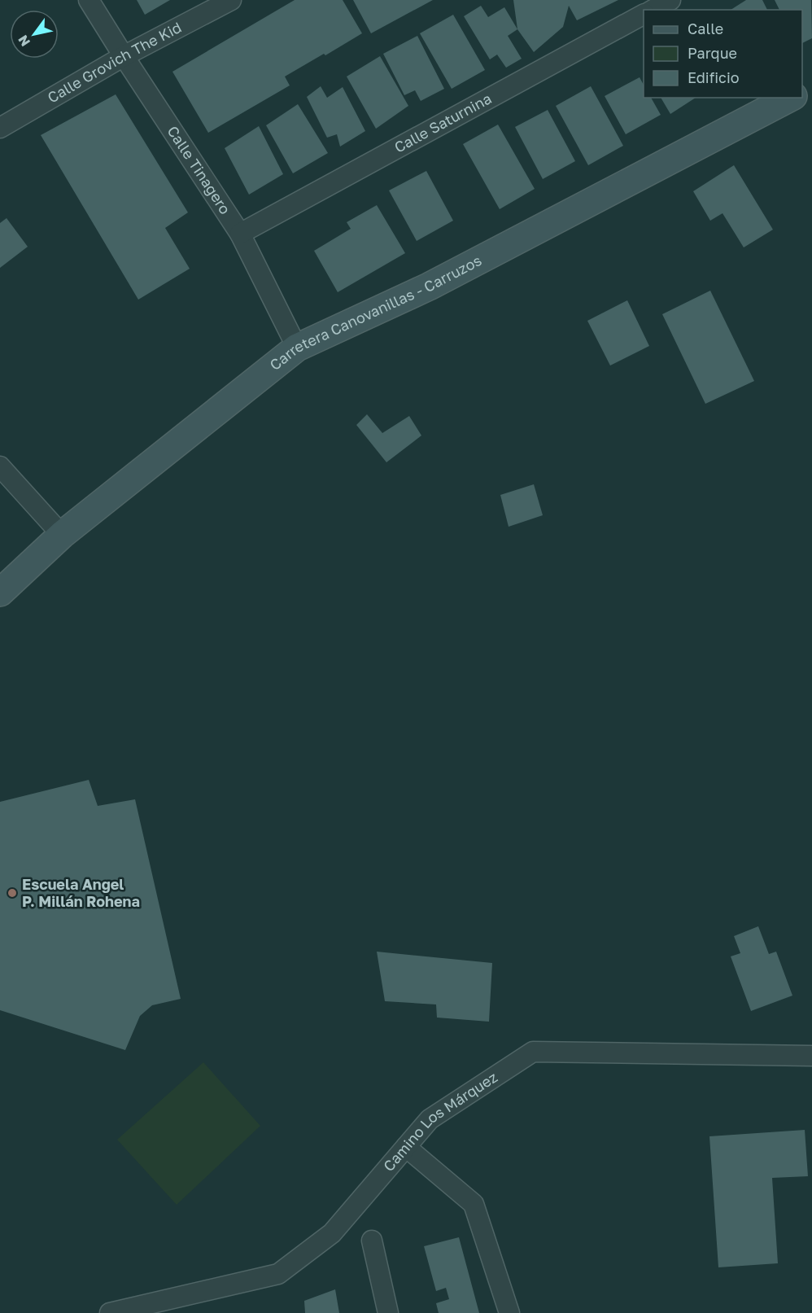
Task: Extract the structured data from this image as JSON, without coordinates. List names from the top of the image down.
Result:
{
  "streets": {
    "street": [
      "Calle Grovich The Kid",
      "Calle Saturnina",
      "Calle Tinagero",
      "Carretera Canovanillas - Carruzos",
      "Camino Los Márquez"
    ]
  },
  "crossings": [
    ["Calle Grovich The Kid", "Calle Tinagero"],
    ["Calle Saturnina", "Calle Tinagero"],
    ["Calle Tinagero", "Carretera Canovanillas - Carruzos"]
  ],
  "places": ["Escuela Angel P. Millán Rohena"],
  "legend": ["Calle", "Parque", "Edificio"],
  "north": "bottom left"
}
